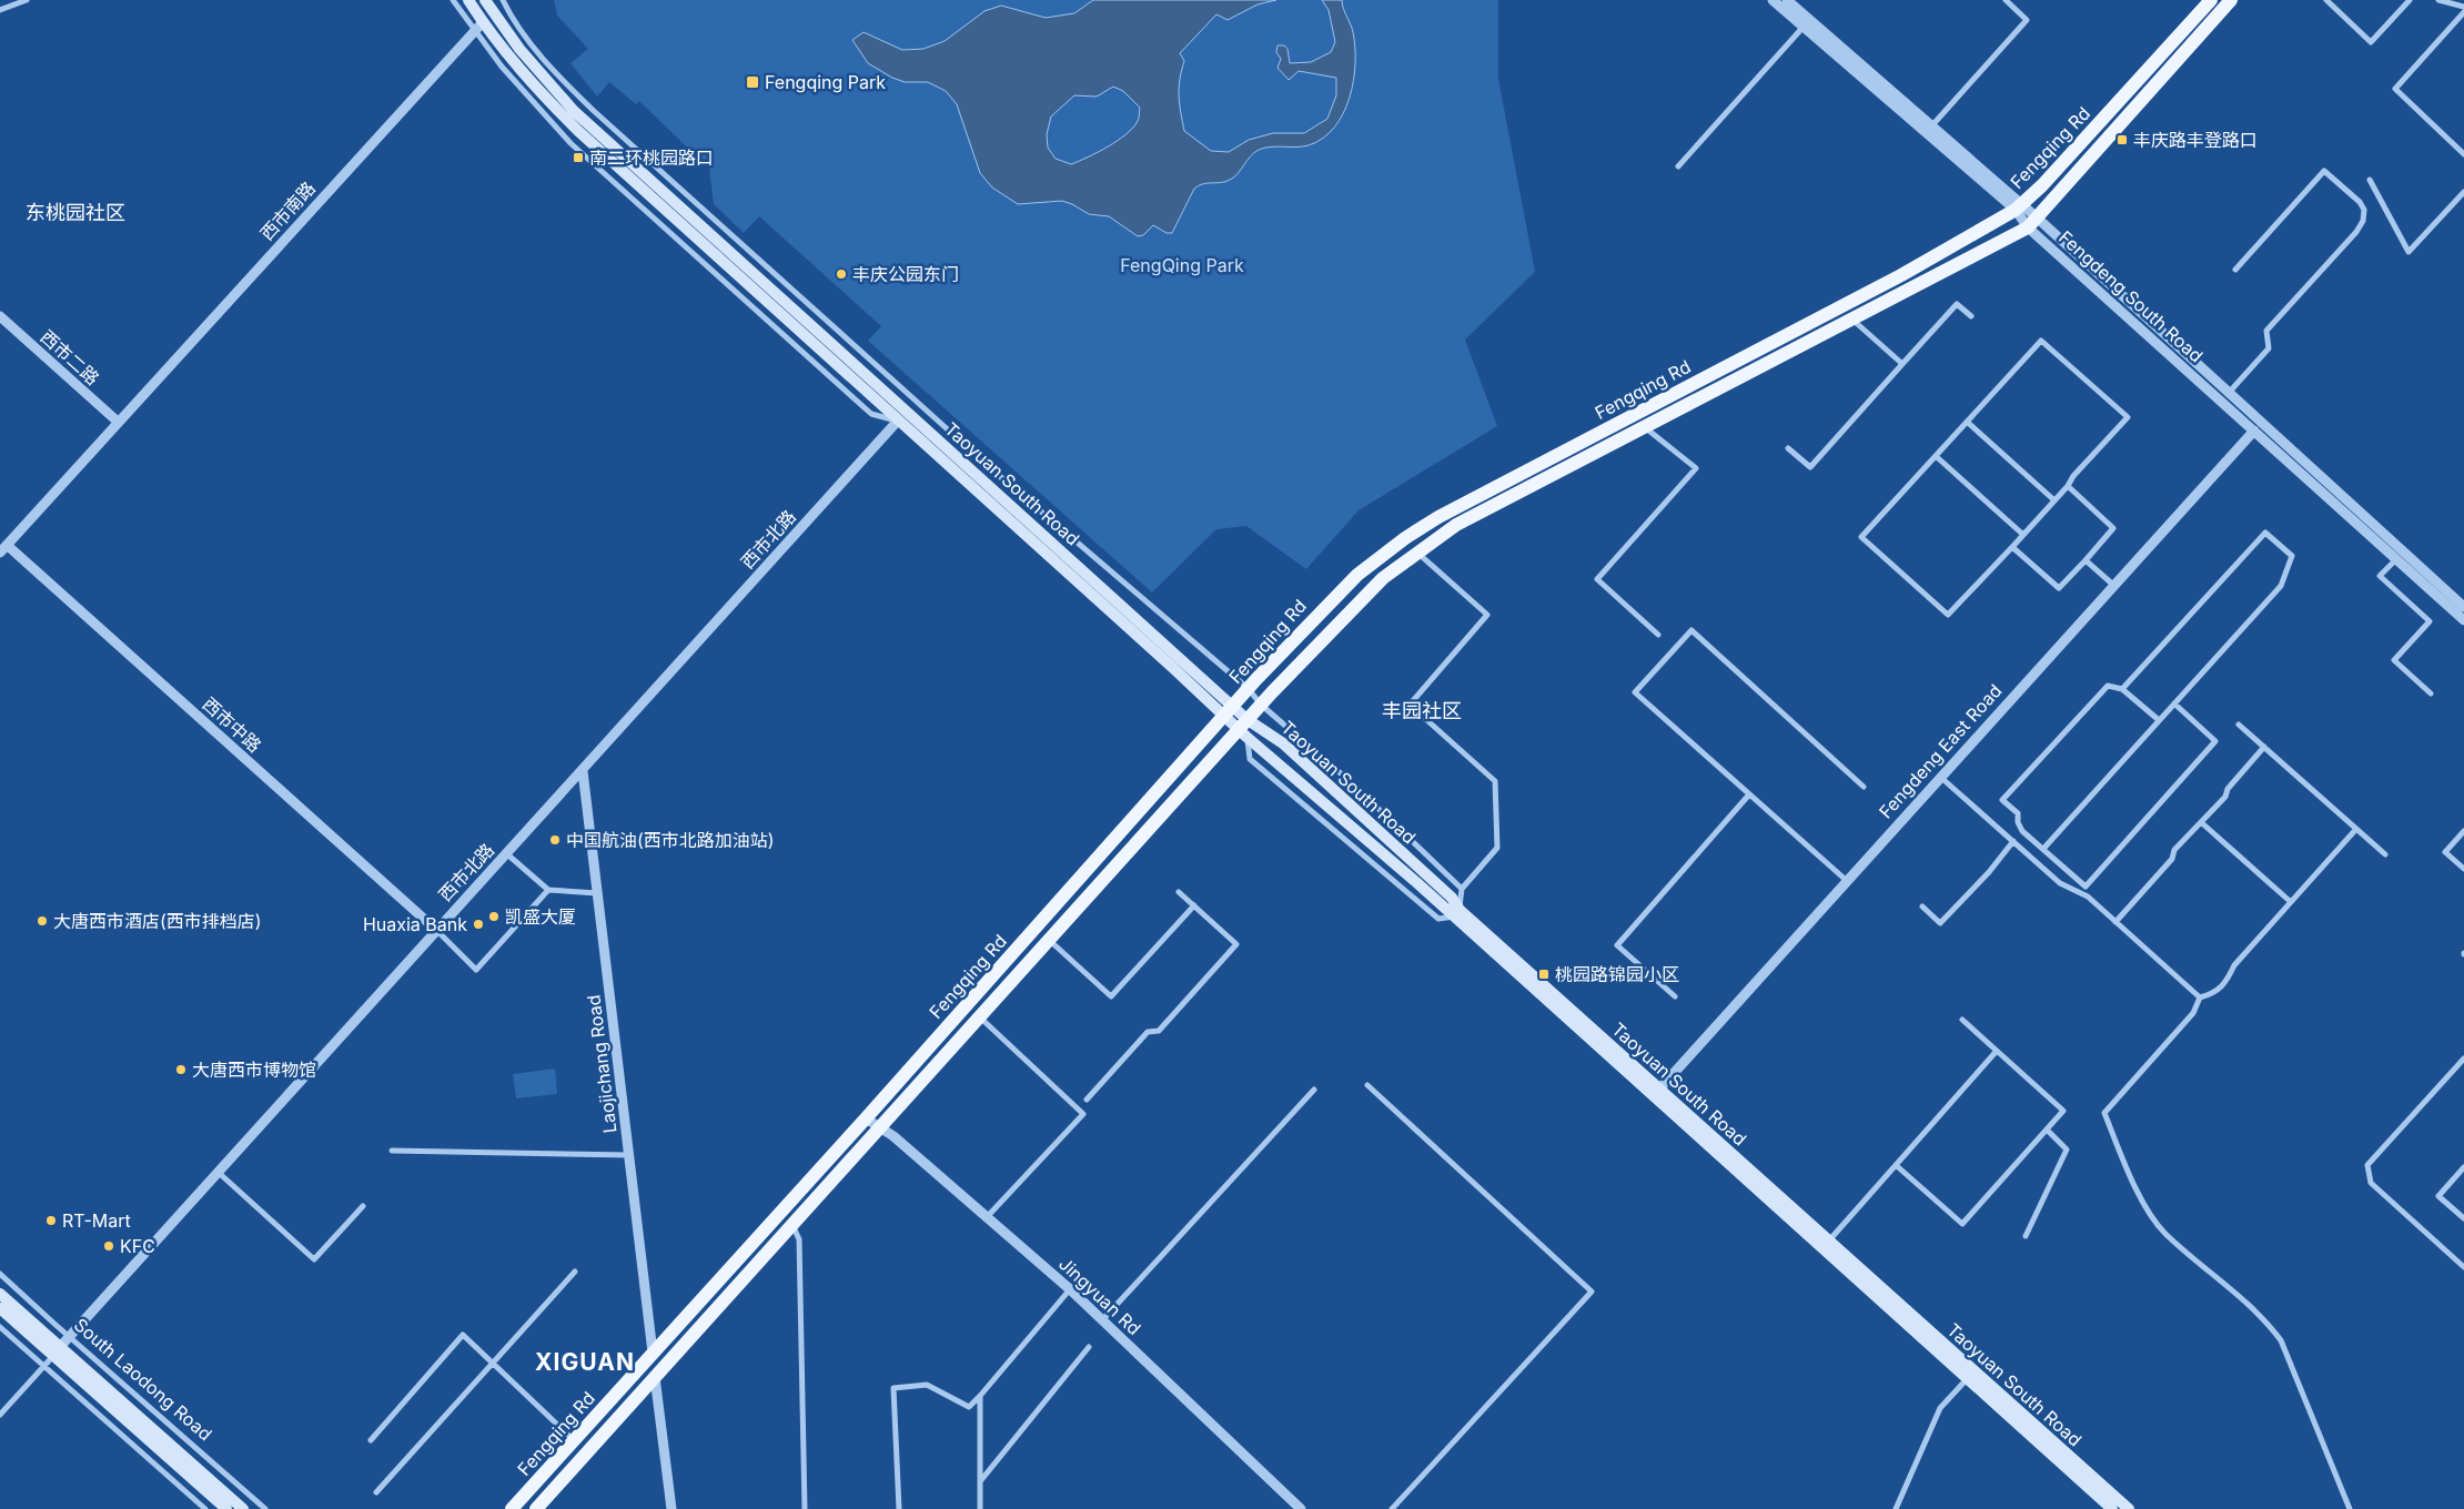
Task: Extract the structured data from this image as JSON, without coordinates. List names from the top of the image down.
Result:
{
  "streets": {
    "main road": ["Fengqing Rd", "Taoyuan South Road", "South Laodong Road"],
    "street": [
      "西市南路",
      "Fengdeng South Road",
      "西市二路",
      "西市北路",
      "西市中路",
      "Fengdeng East Road",
      "Laojichang Road",
      "Jingyuan Rd"
    ]
  },
  "crossings": [
    ["Fengqing Rd", "Fengdeng South Road"],
    ["Fengqing Rd", "Taoyuan South Road"],
    ["Fengqing Rd", "Laojichang Road"],
    ["Fengqing Rd", "Jingyuan Rd"],
    ["西市南路", "西市二路"],
    ["西市南路", "Taoyuan South Road"],
    ["西市南路", "西市中路"],
    ["Fengdeng South Road", "Fengdeng East Road"],
    ["Taoyuan South Road", "西市北路"],
    ["Taoyuan South Road", "Fengdeng East Road"],
    ["西市北路", "西市中路"],
    ["西市北路", "Laojichang Road"],
    ["西市北路", "South Laodong Road"]
  ],
  "districts": ["东桃园社区", "丰园社区", "XIGUAN"],
  "parks": ["FengQing Park"],
  "places": {
    "transit": [
      "Fengqing Park",
      "丰庆路丰登路口",
      "南二环桃园路口",
      "桃园路锦园小区"
    ],
    "other": [
      "丰庆公园东门",
      "中国航油(西市北路加油站)",
      "凯盛大厦",
      "大唐西市酒店(西市排档店)",
      "Huaxia Bank",
      "大唐西市博物馆",
      "RT-Mart",
      "KFC"
    ]
  }
}
